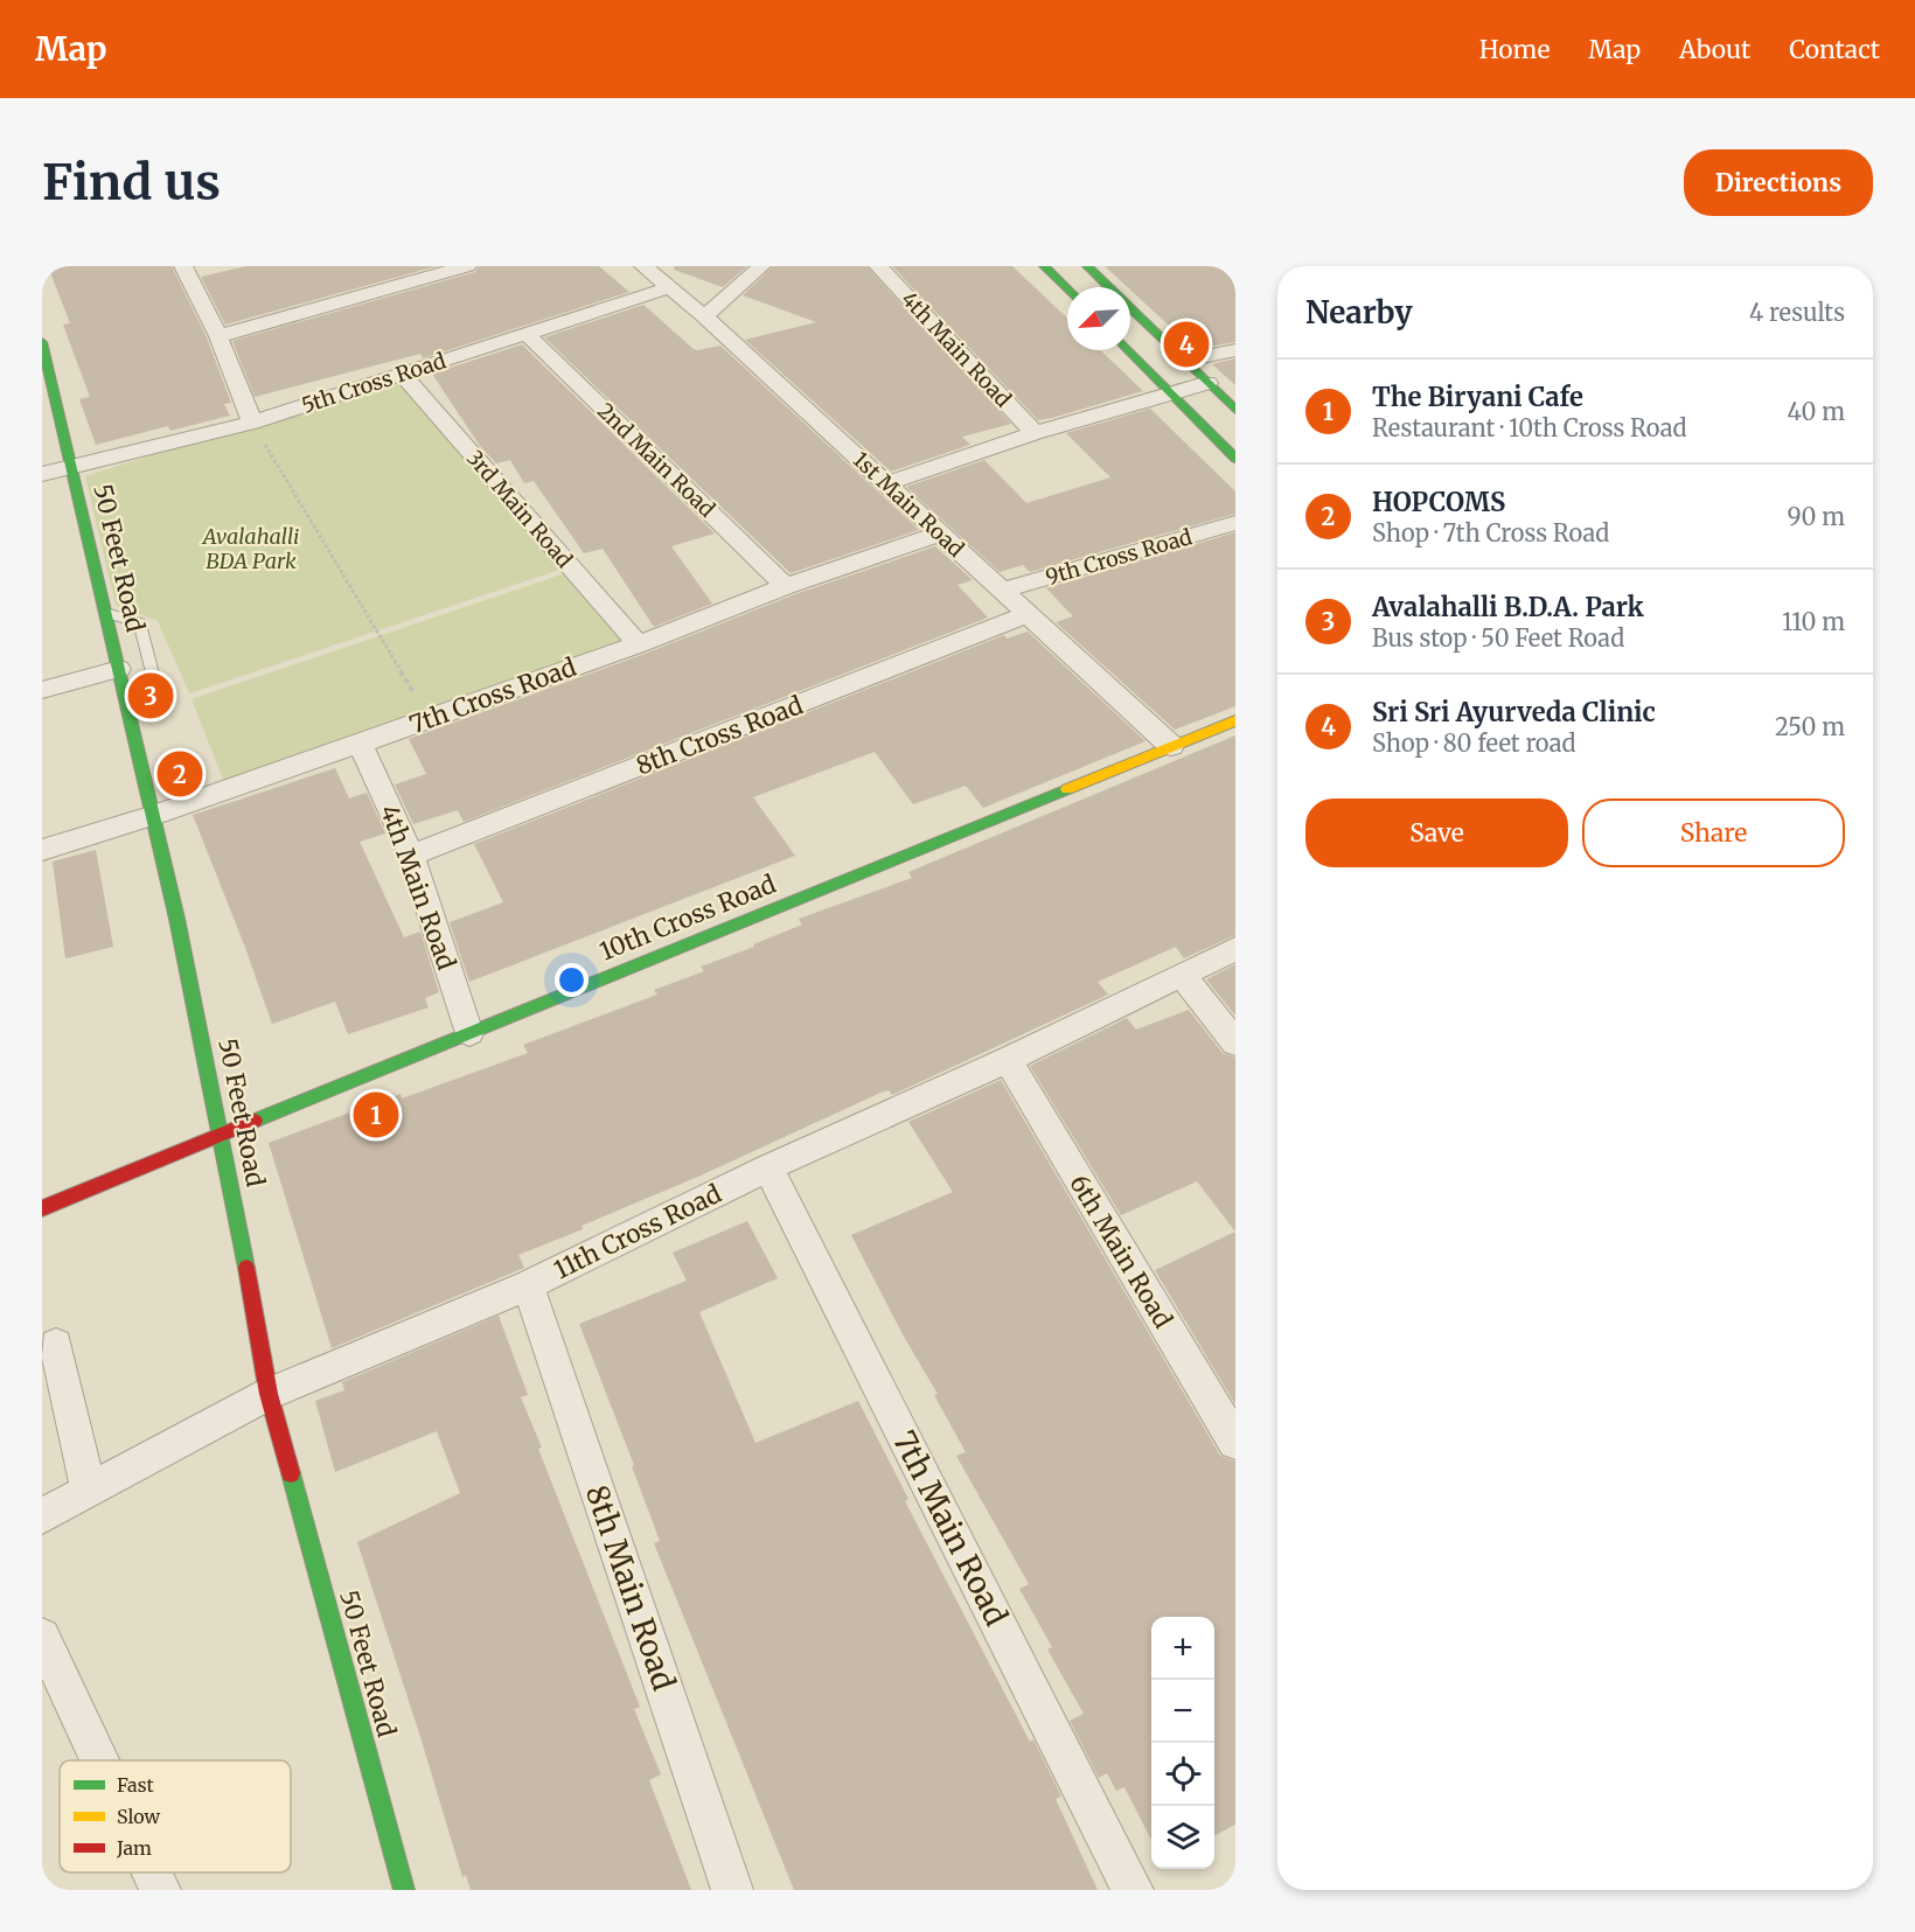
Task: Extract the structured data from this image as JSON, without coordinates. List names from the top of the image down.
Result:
{
  "streets": {
    "street": [
      "4th Main Road",
      "5th Cross Road",
      "2nd Main Road",
      "1st Main Road",
      "3rd Main Road",
      "9th Cross Road",
      "50 Feet Road",
      "7th Cross Road",
      "8th Cross Road",
      "10th Cross Road",
      "11th Cross Road",
      "6th Main Road",
      "7th Main Road",
      "8th Main Road"
    ]
  },
  "crossings": [
    ["4th Main Road", "7th Cross Road"],
    ["4th Main Road", "8th Cross Road"],
    ["4th Main Road", "10th Cross Road"],
    ["5th Cross Road", "2nd Main Road"],
    ["5th Cross Road", "1st Main Road"],
    ["5th Cross Road", "3rd Main Road"],
    ["5th Cross Road", "50 Feet Road"],
    ["2nd Main Road", "7th Cross Road"],
    ["1st Main Road", "9th Cross Road"],
    ["1st Main Road", "7th Cross Road"],
    ["1st Main Road", "8th Cross Road"],
    ["1st Main Road", "10th Cross Road"],
    ["3rd Main Road", "7th Cross Road"],
    ["50 Feet Road", "7th Cross Road"],
    ["50 Feet Road", "10th Cross Road"],
    ["50 Feet Road", "11th Cross Road"],
    ["11th Cross Road", "6th Main Road"],
    ["11th Cross Road", "7th Main Road"],
    ["11th Cross Road", "8th Main Road"]
  ],
  "parks": ["Avalahalli BDA Park"],
  "legend": ["Fast", "Slow", "Jam"],
  "north": "bottom left",
  "page": {
    "header": "Map",
    "nav": [
      "Home",
      "Map",
      "About",
      "Contact"
    ],
    "buttons": [
      "Directions",
      ["Save", "Share"]
    ],
    "title": "Find us",
    "heading": ["Nearby", "4 results"],
    "pins": [
      "4",
      "3",
      "2",
      "1"
    ],
    "list": [
      {
        "mark": "1",
        "name": "The Biryani Cafe",
        "note": "Restaurant · 10th Cross Road",
        "value": "40 m"
      },
      {
        "mark": "2",
        "name": "HOPCOMS",
        "note": "Shop · 7th Cross Road",
        "value": "90 m"
      },
      {
        "mark": "3",
        "name": "Avalahalli B.D.A. Park",
        "note": "Bus stop · 50 Feet Road",
        "value": "110 m"
      },
      {
        "mark": "4",
        "name": "Sri Sri Ayurveda Clinic",
        "note": "Shop · 80 feet road",
        "value": "250 m"
      }
    ],
    "map_buttons": ["+", "−"]
  }
}
